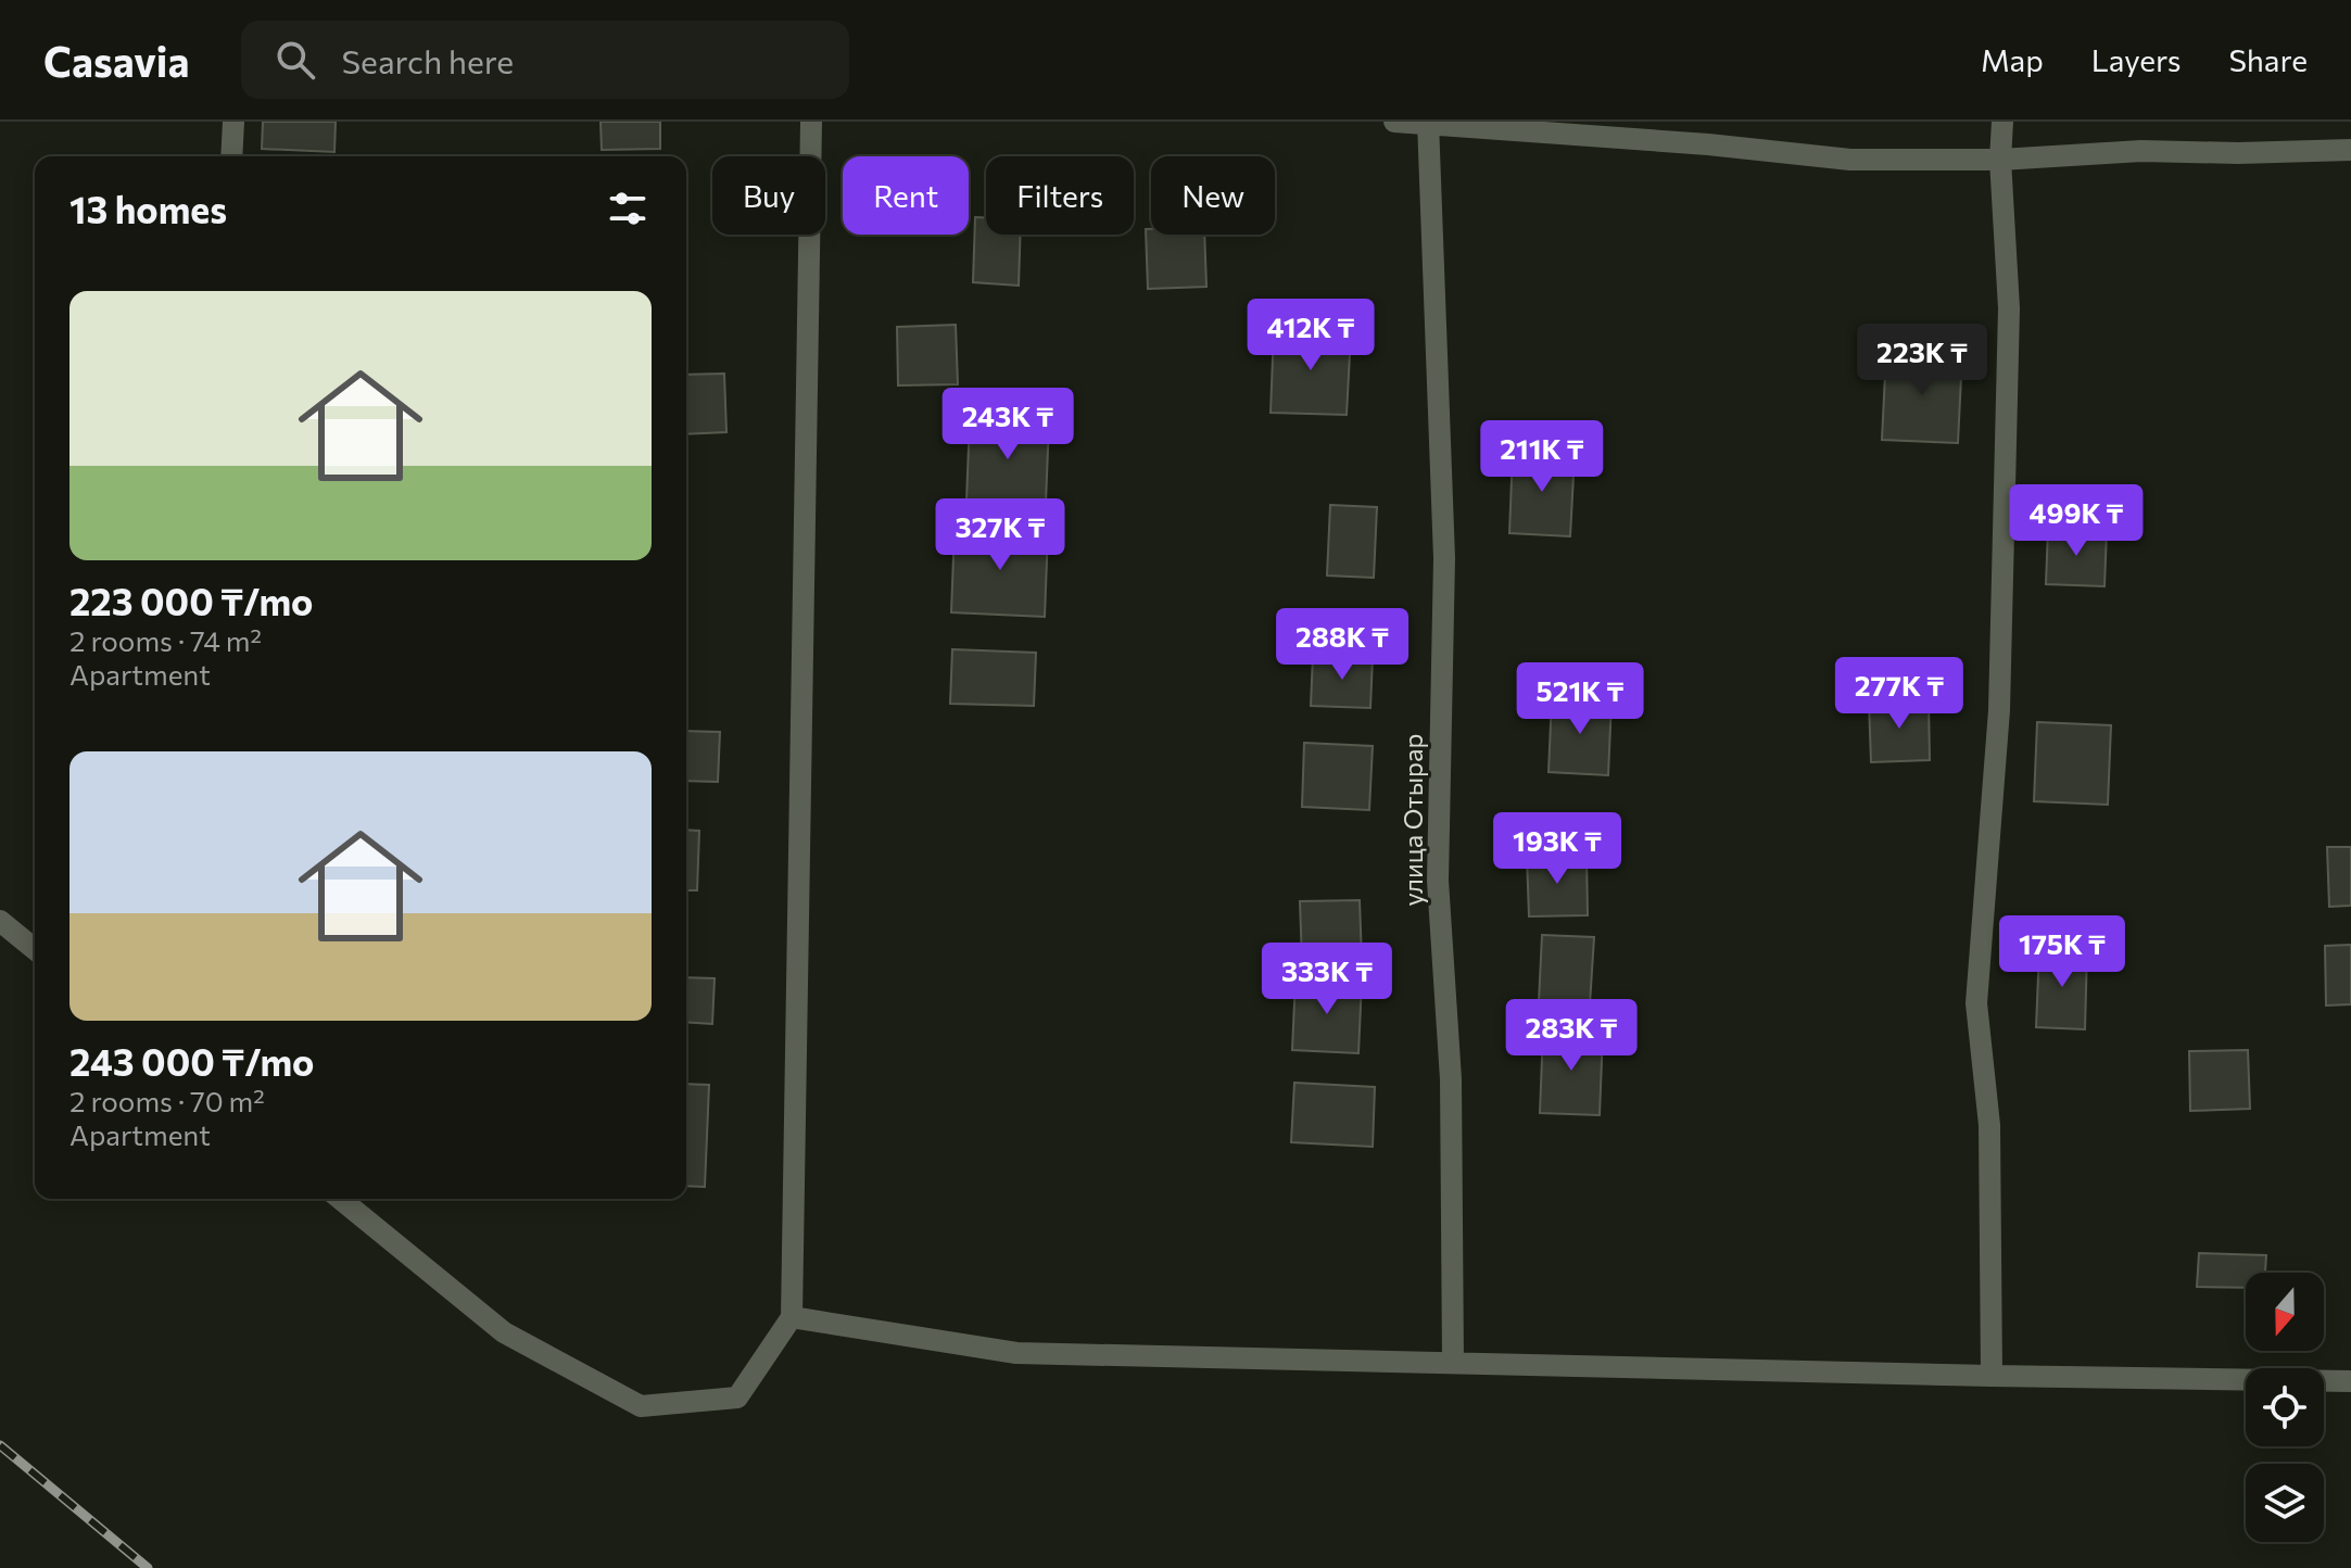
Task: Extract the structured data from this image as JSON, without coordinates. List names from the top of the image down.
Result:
{
  "streets": {
    "street": ["улица Отырар"]
  },
  "north": "bottom",
  "page": {
    "header": "Casavia",
    "search": "Search here",
    "nav": ["Map", "Layers", "Share"],
    "chip": [
      "Buy",
      "Rent",
      "Filters",
      "New"
    ],
    "heading": "13 homes",
    "list": [
      {
        "name": "223 000 ₸/mo",
        "note": "2 rooms · 74 m² · Apartment"
      },
      {
        "name": "243 000 ₸/mo",
        "note": "2 rooms · 70 m² · Apartment"
      }
    ],
    "price": [
      "412K ₸",
      "223K ₸",
      "243K ₸",
      "211K ₸",
      "499K ₸",
      "327K ₸",
      "288K ₸",
      "277K ₸",
      "521K ₸",
      "193K ₸",
      "175K ₸",
      "333K ₸",
      "283K ₸"
    ]
  }
}
